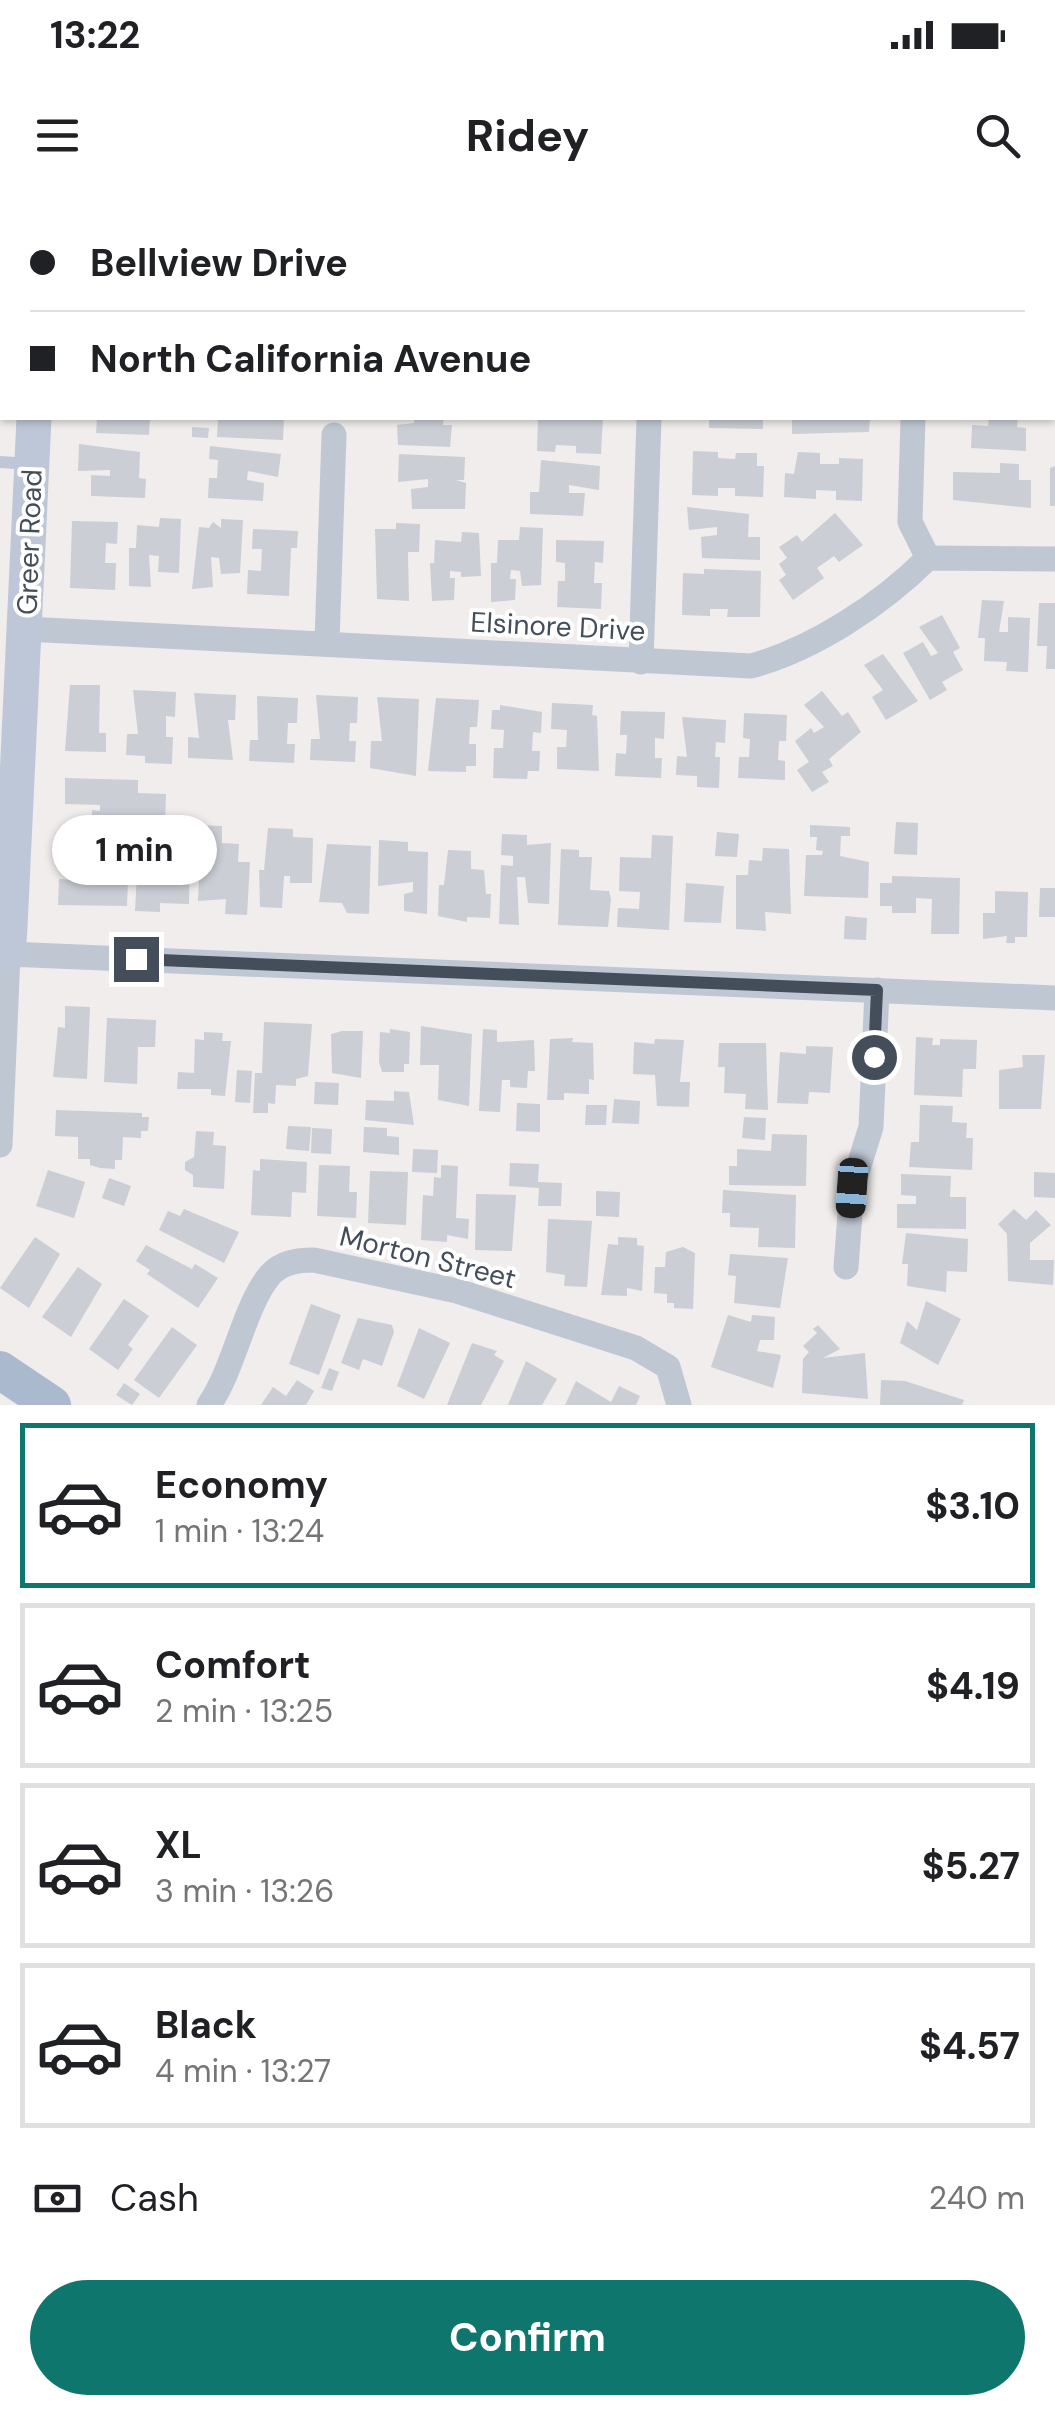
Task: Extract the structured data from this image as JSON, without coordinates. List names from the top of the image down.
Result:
{
  "streets": {
    "street": ["Greer Road", "Elsinore Drive", "Morton Street"]
  },
  "crossings": [
    ["Greer Road", "Elsinore Drive"]
  ],
  "page": {
    "status": "13:22",
    "header": "Ridey",
    "banner": ["Bellview Drive", "North California Avenue"],
    "bubble": "1 min",
    "list": [
      {
        "name": "Economy",
        "note": "1 min · 13:24",
        "value": "$3.10"
      },
      {
        "name": "Comfort",
        "note": "2 min · 13:25",
        "value": "$4.19"
      },
      {
        "name": "XL",
        "note": "3 min · 13:26",
        "value": "$5.27"
      },
      {
        "name": "Black",
        "note": "4 min · 13:27",
        "value": "$4.57"
      }
    ],
    "pay": ["Cash", "240 m"],
    "buttons": "Confirm"
  }
}
